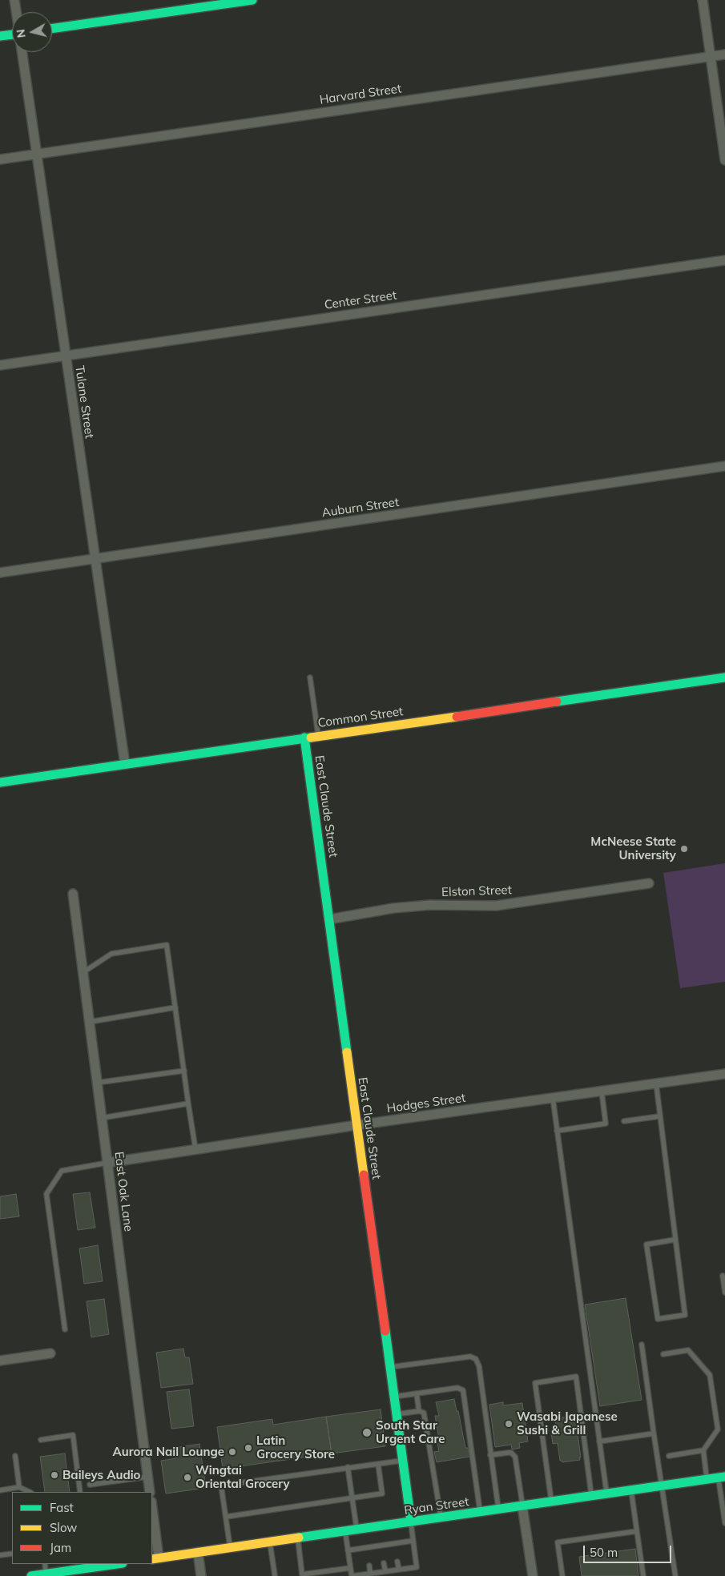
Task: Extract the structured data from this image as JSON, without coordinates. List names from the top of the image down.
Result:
{
  "streets": {
    "street": [
      "Harvard Street",
      "Center Street",
      "Tulane Street",
      "Auburn Street",
      "Common Street",
      "East Claude Street",
      "Elston Street",
      "Hodges Street",
      "East Oak Lane",
      "Ryan Street"
    ]
  },
  "crossings": [
    ["Harvard Street", "Tulane Street"],
    ["Center Street", "Tulane Street"],
    ["Tulane Street", "Auburn Street"],
    ["Tulane Street", "Common Street"],
    ["Common Street", "East Claude Street"],
    ["East Claude Street", "Elston Street"],
    ["East Claude Street", "Hodges Street"],
    ["East Claude Street", "Ryan Street"],
    ["Hodges Street", "East Oak Lane"]
  ],
  "places": [
    "McNeese State University",
    "Wasabi Japanese Sushi & Grill",
    "South Star Urgent Care",
    "Latin Grocery Store",
    "Aurora Nail Lounge",
    "Baileys Audio",
    "Wingtai Oriental Grocery"
  ],
  "legend": ["Fast", "Slow", "Jam"],
  "scale_bar": "50 m",
  "north": "left"
}
